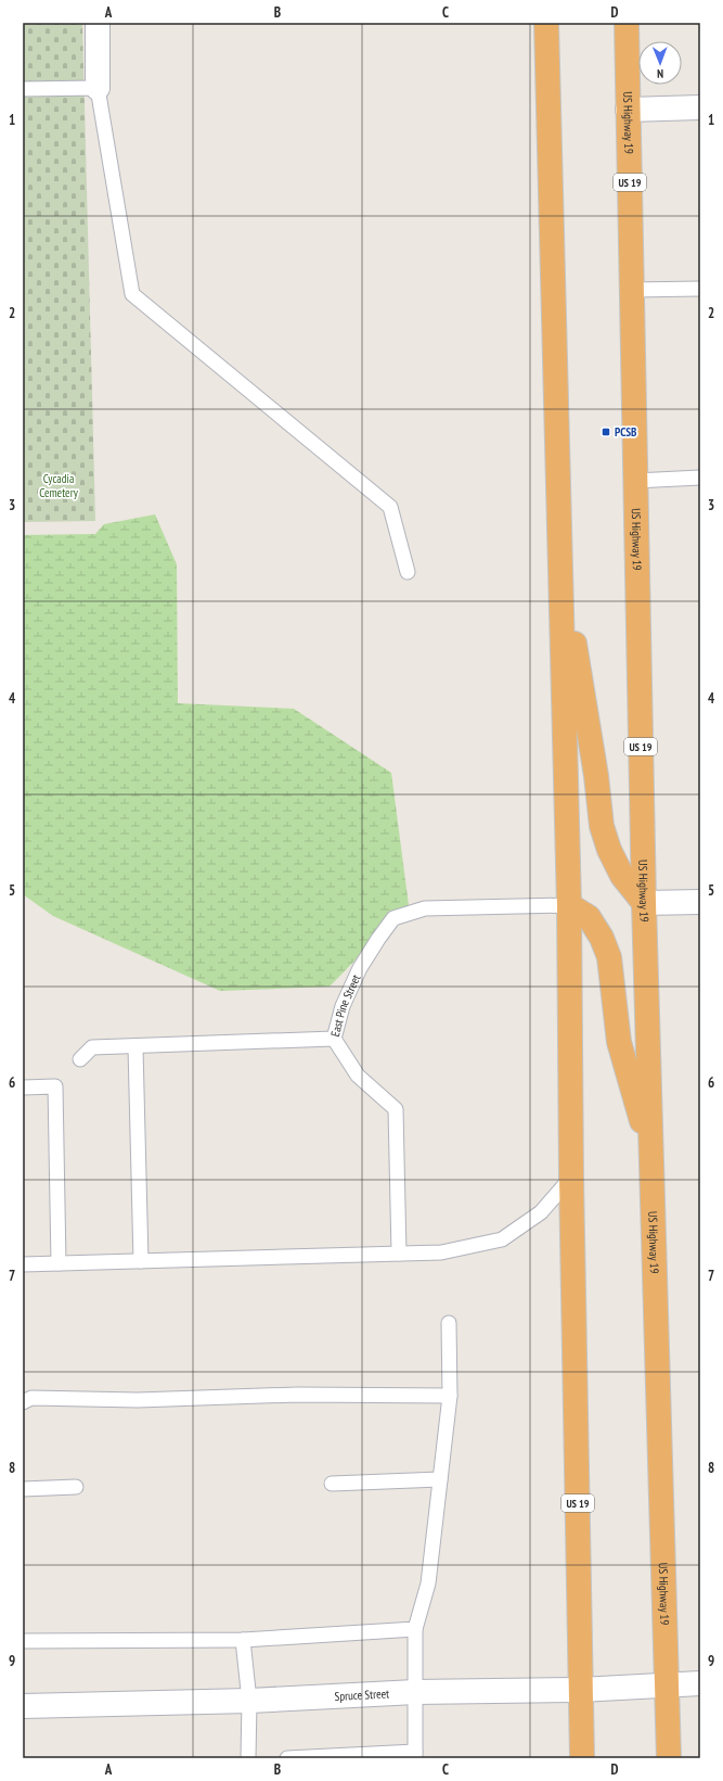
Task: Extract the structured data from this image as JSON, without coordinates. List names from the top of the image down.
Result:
{
  "streets": {
    "highway": ["US Highway 19", "US 19"],
    "street": ["Spruce Street"],
    "lane": ["East Pine Street"]
  },
  "crossings": [
    ["US Highway 19", "Spruce Street"],
    ["US 19", "East Pine Street"],
    ["US 19", "Spruce Street"]
  ],
  "parks": ["Cycadia Cemetery"],
  "places": {
    "transit": ["PCSB"]
  },
  "north": "bottom",
  "grid": {
    "columns": [
      "A",
      "B",
      "C",
      "D"
    ],
    "rows": [
      "1",
      "2",
      "3",
      "4",
      "5",
      "6",
      "7",
      "8",
      "9"
    ]
  }
}
